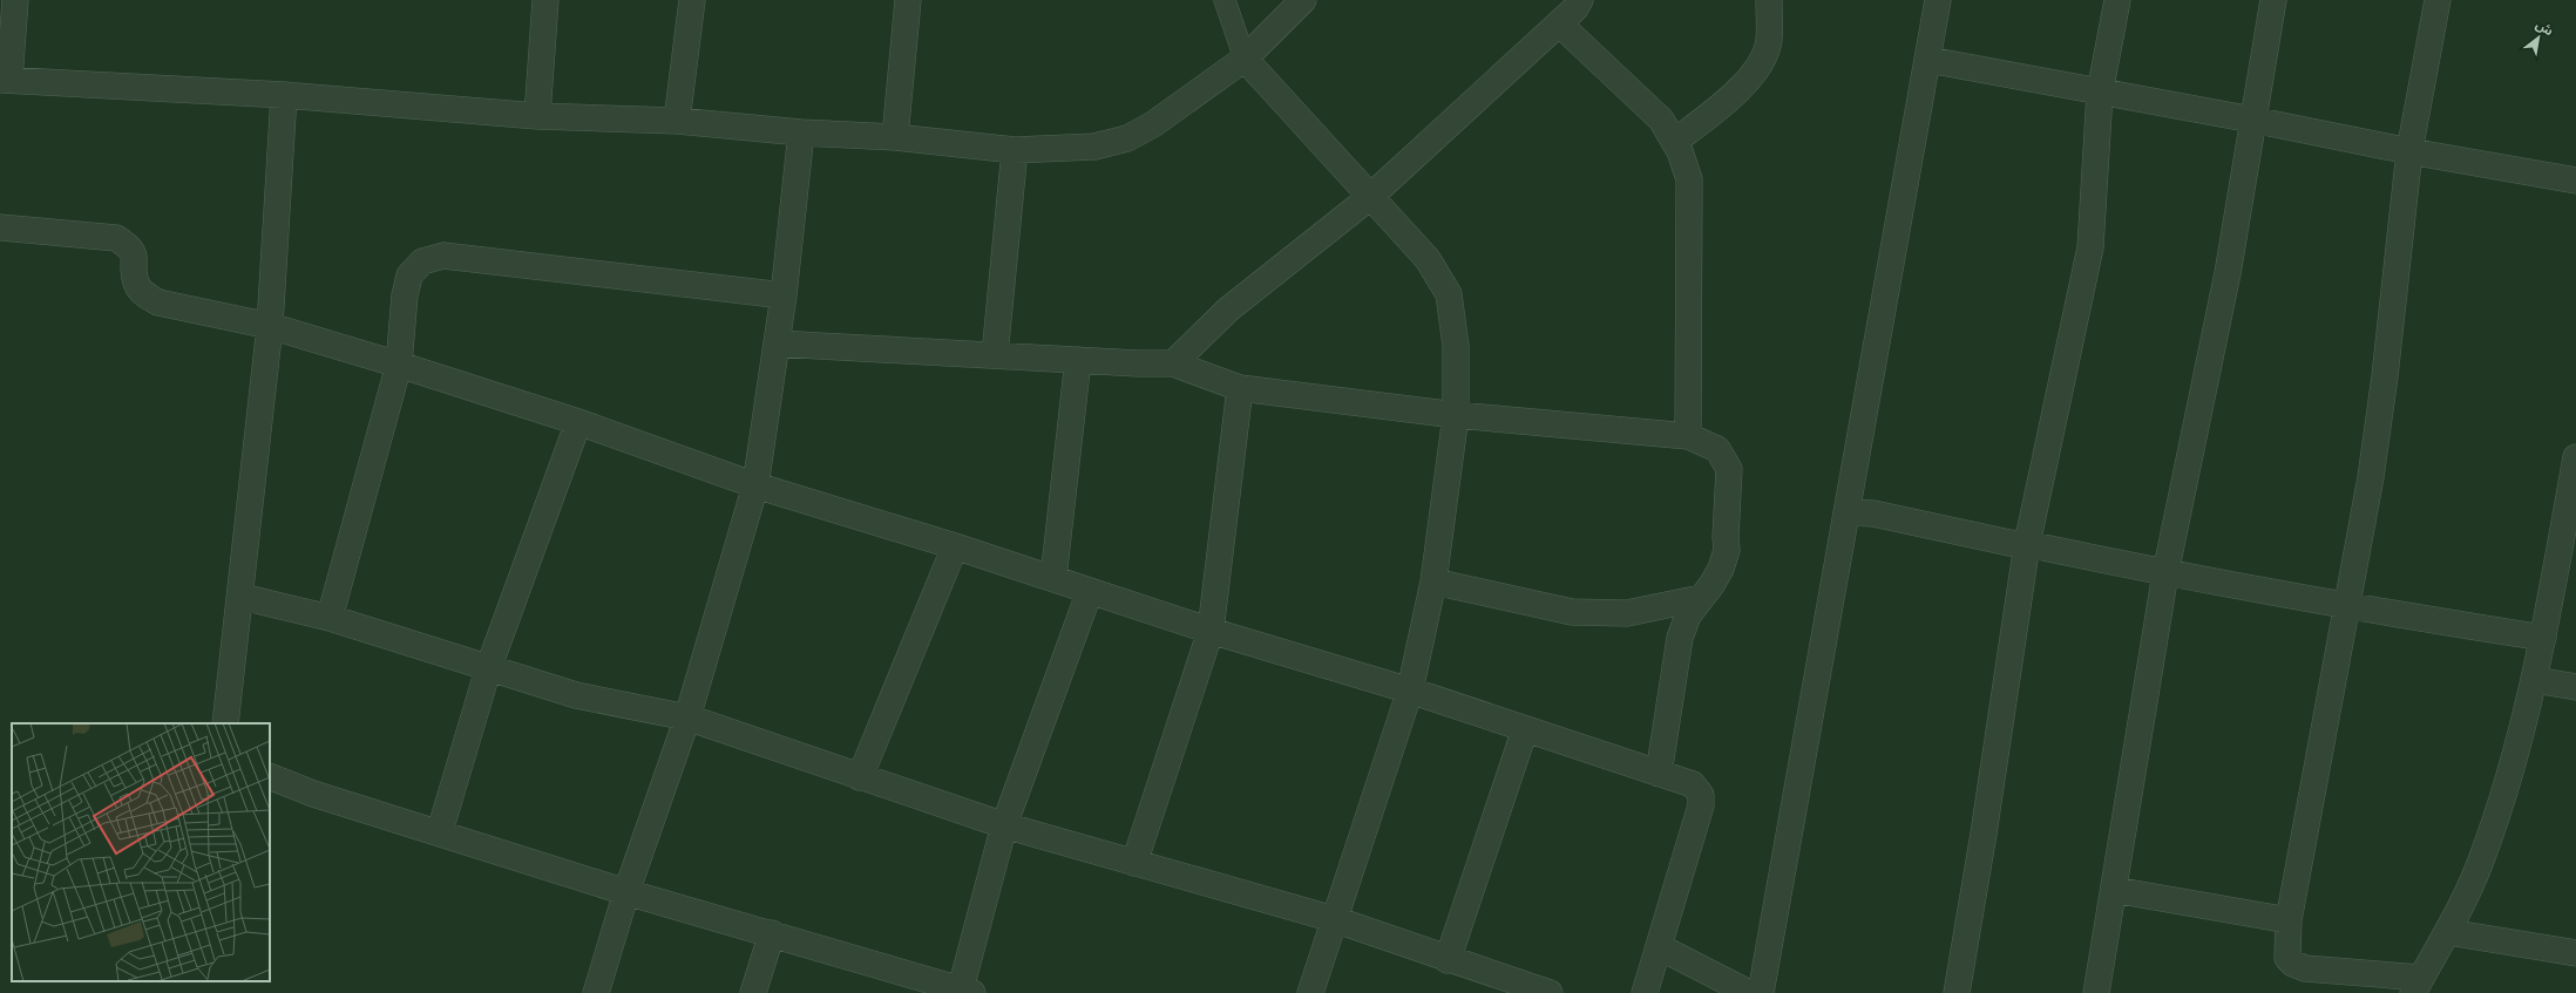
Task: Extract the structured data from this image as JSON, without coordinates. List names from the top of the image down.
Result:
{
  "north": "top right"
}
